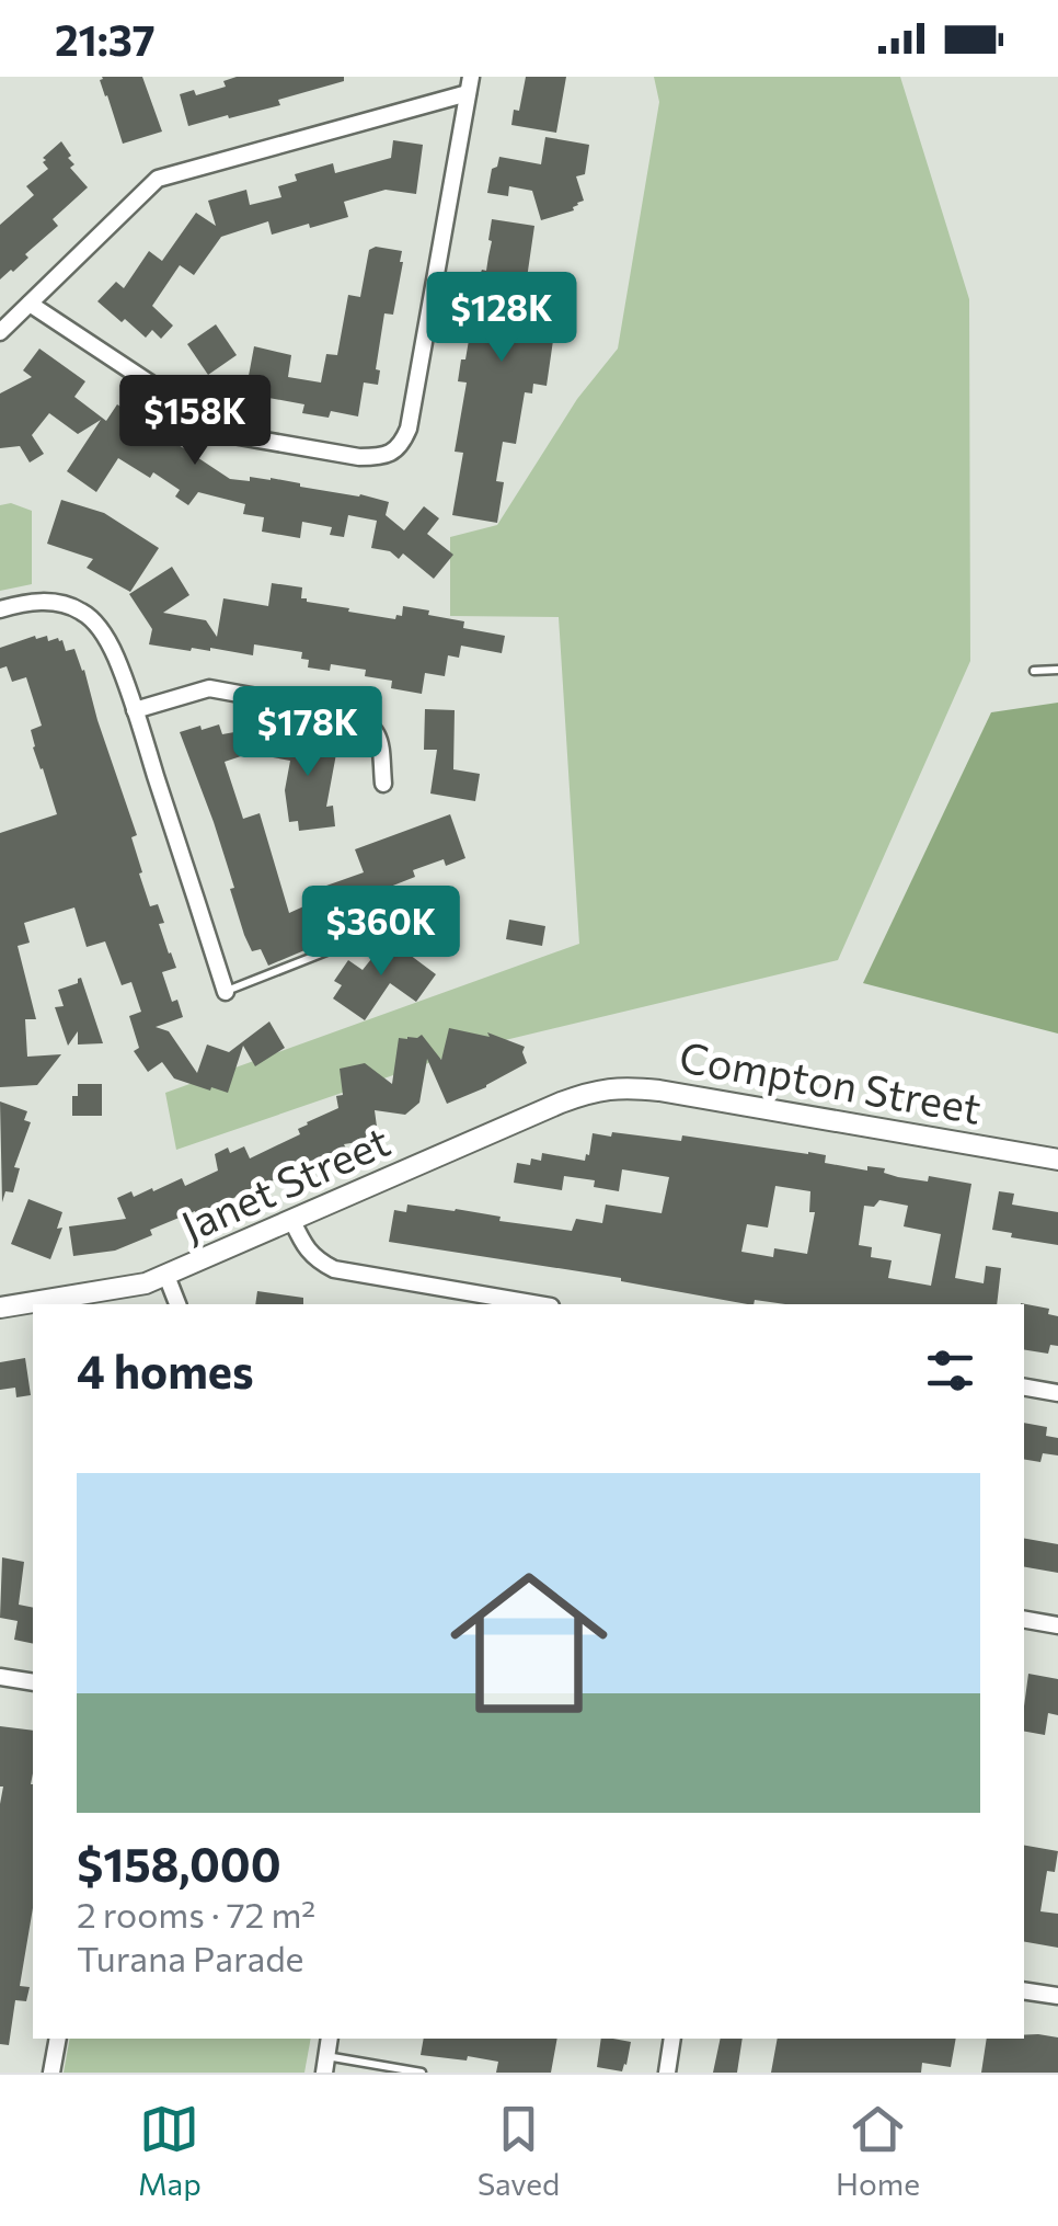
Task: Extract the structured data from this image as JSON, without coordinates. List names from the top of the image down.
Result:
{
  "streets": {
    "street": ["Compton Street", "Janet Street"]
  },
  "crossings": [
    ["Compton Street", "Janet Street"]
  ],
  "page": {
    "status": "21:37",
    "price": [
      "$128K",
      "$158K",
      "$178K",
      "$360K"
    ],
    "heading": "4 homes",
    "list": [
      {
        "name": "$158,000",
        "note": "2 rooms · 72 m² · Turana Parade"
      }
    ],
    "tabs": ["Map", "Saved", "Home"]
  }
}
